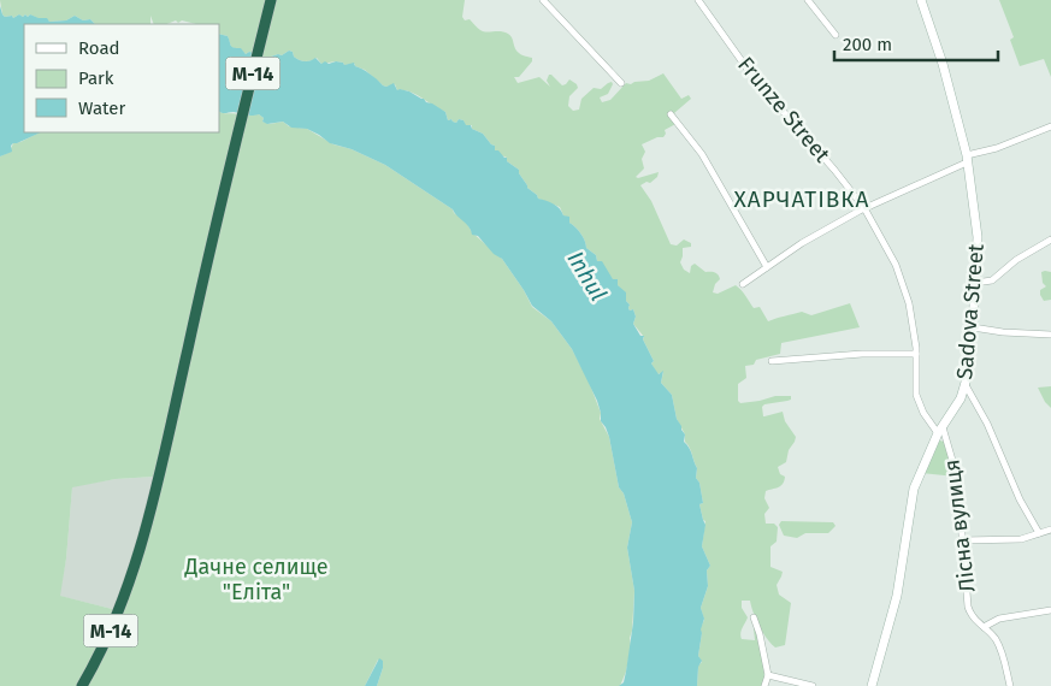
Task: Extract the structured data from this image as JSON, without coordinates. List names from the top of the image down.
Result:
{
  "streets": {
    "highway": ["М-14"],
    "street": ["Frunze Street", "Sadova Street", "Лісна вулиця"]
  },
  "crossings": [
    ["Frunze Street", "Sadova Street"],
    ["Frunze Street", "Лісна вулиця"],
    ["Sadova Street", "Лісна вулиця"]
  ],
  "districts": ["ХАРЧАТІВКА"],
  "water": ["Inhul"],
  "parks": ["Дачне селище \"Еліта\""],
  "legend": ["Road", "Park", "Water"],
  "scale_bar": "200 m"
}
